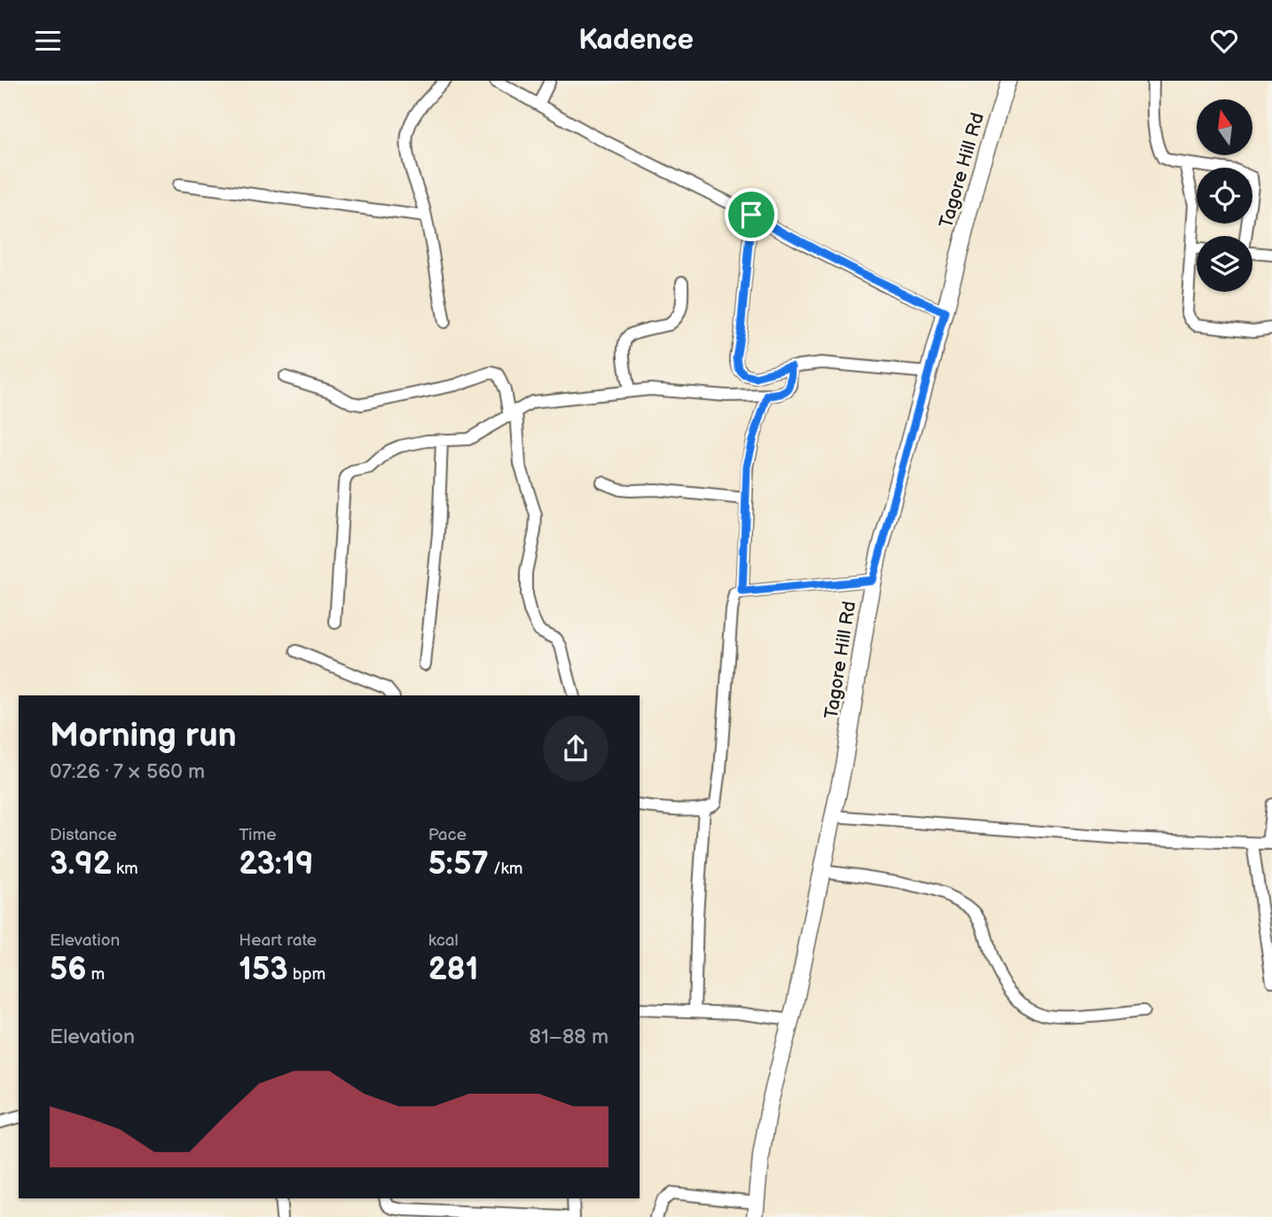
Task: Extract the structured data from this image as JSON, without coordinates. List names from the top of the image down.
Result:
{
  "streets": {
    "main road": ["Tagore Hill Rd"]
  },
  "north": "top",
  "page": {
    "header": "Kadence",
    "heading": ["Morning run", "07:26 · 7 × 560 m"],
    "stats": [
      ["Distance", "3.92 km"],
      ["Time", "23:19"],
      ["Pace", "5:57 /km"],
      ["Elevation", "56 m"],
      ["Heart rate", "153 bpm"],
      ["kcal", "281"]
    ],
    "chart": ["Elevation", "81–88 m"]
  }
}
